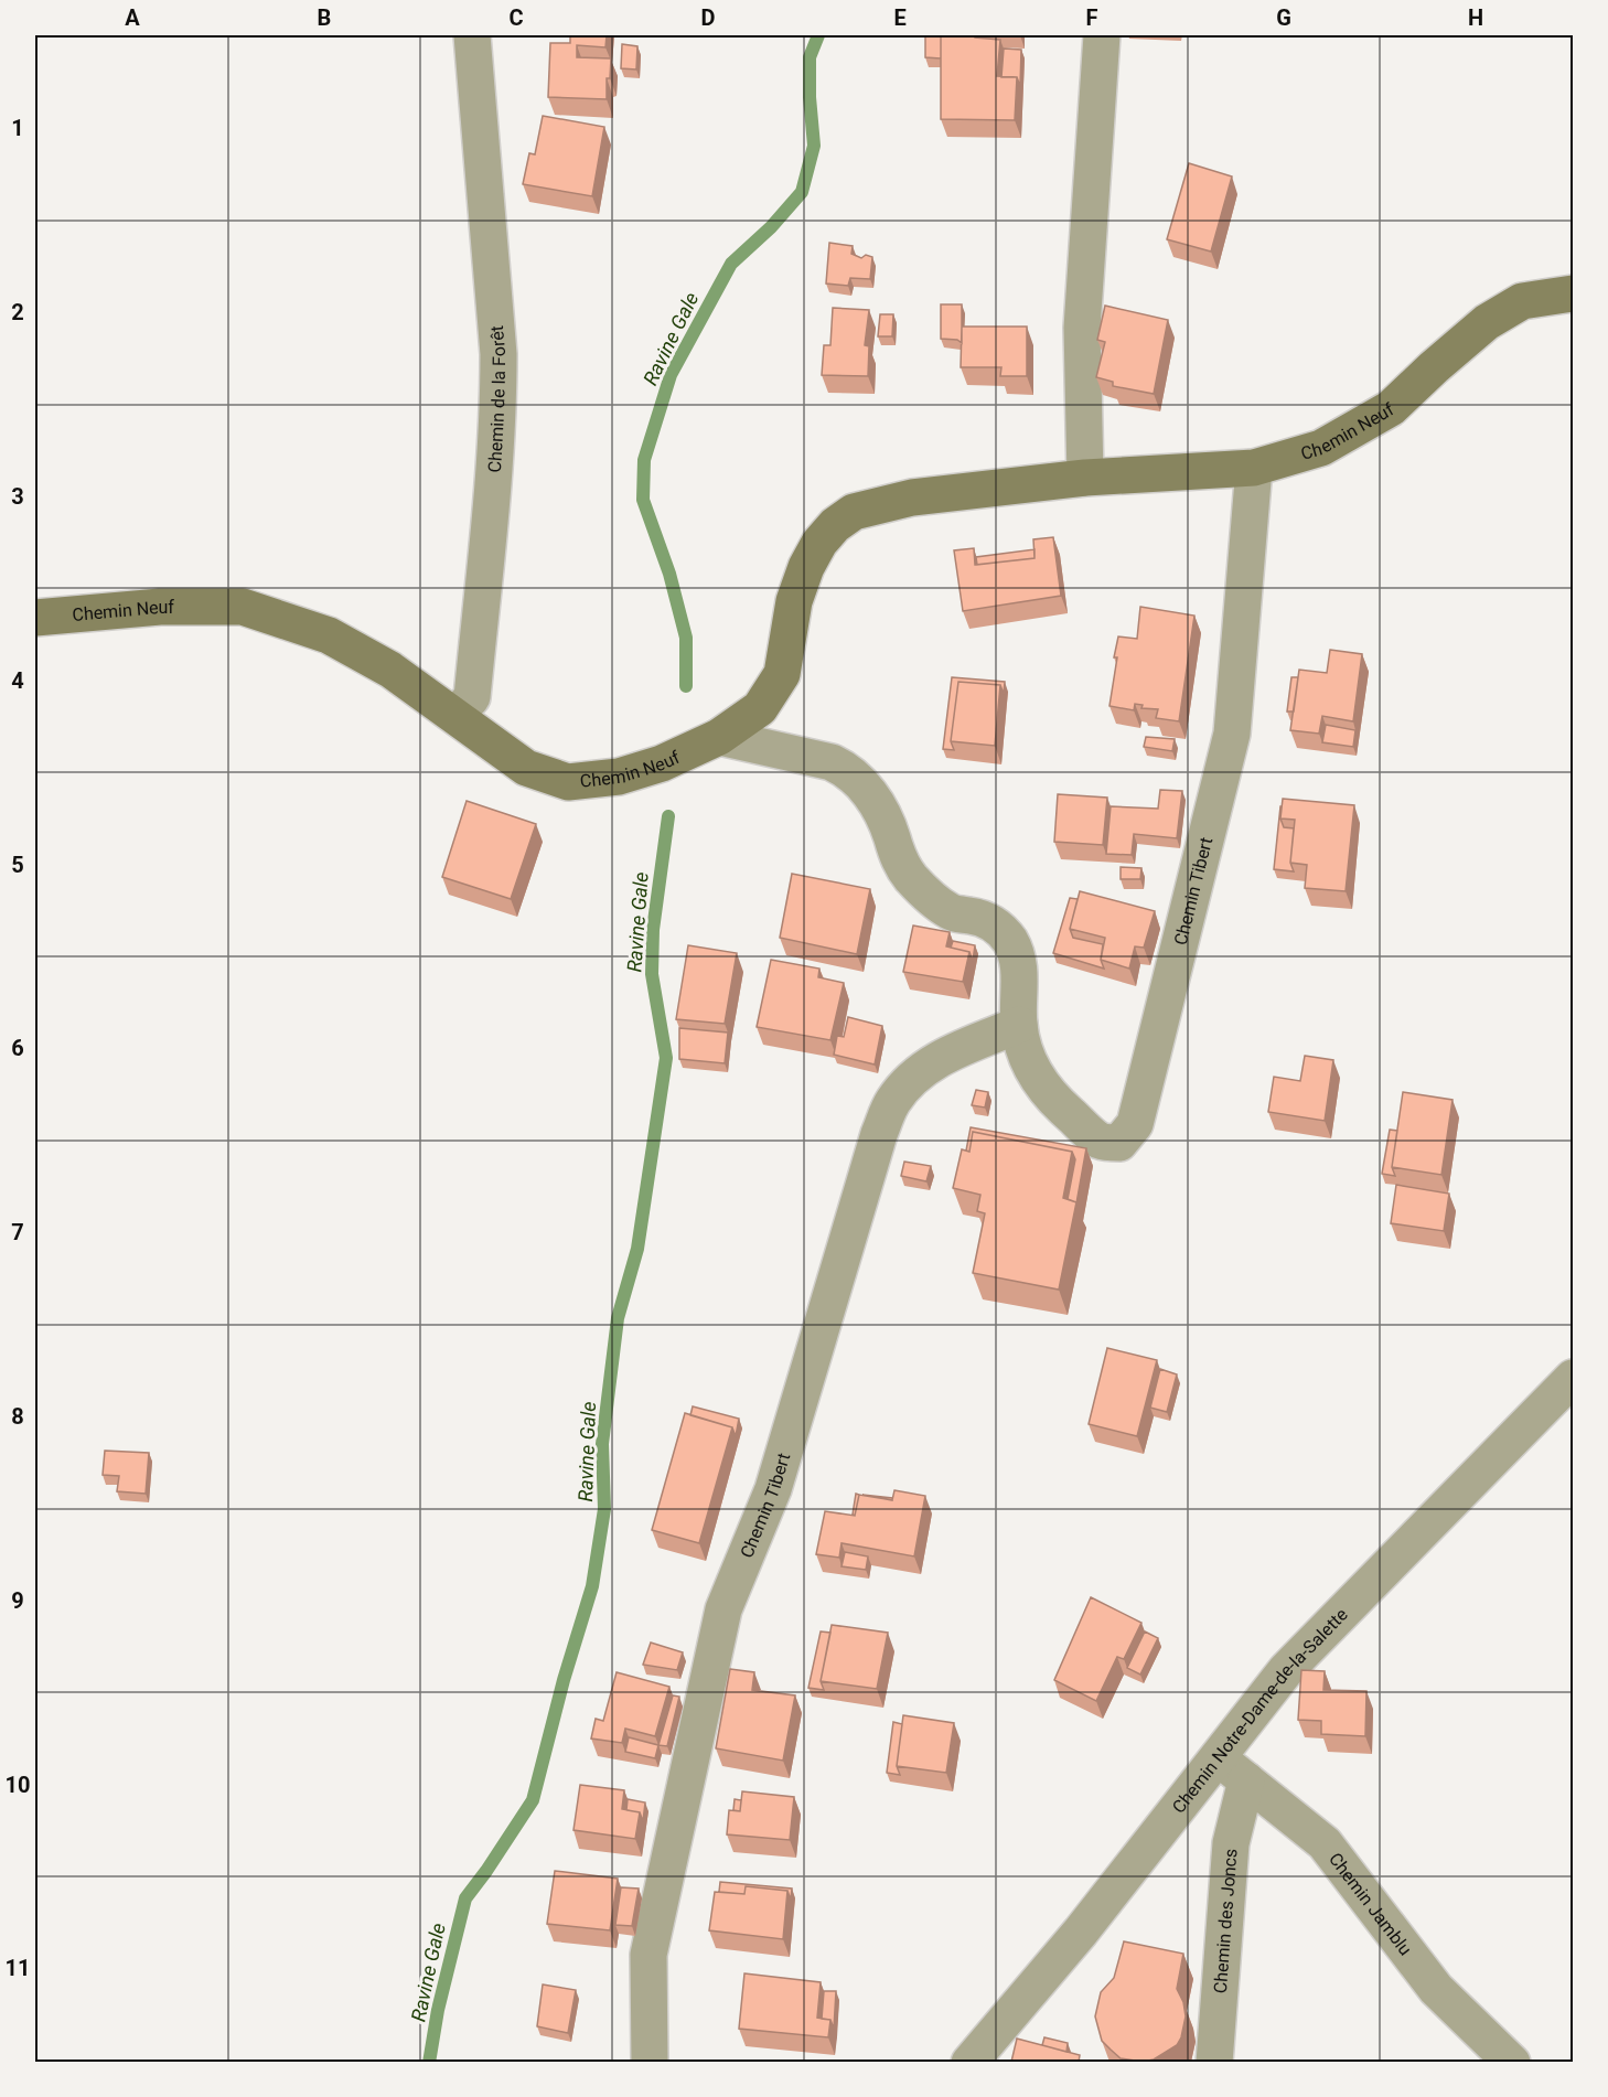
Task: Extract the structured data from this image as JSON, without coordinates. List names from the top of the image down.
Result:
{
  "streets": {
    "main road": ["Chemin Neuf"],
    "street": [
      "Chemin de la Forêt",
      "Chemin Tibert",
      "Chemin Notre-Dame-de-la-Salette",
      "Chemin Jamblu",
      "Chemin des Joncs"
    ]
  },
  "crossings": [
    ["Chemin de la Forêt", "Chemin Neuf"],
    ["Chemin Neuf", "Chemin Tibert"],
    ["Chemin Notre-Dame-de-la-Salette", "Chemin Jamblu"],
    ["Chemin Jamblu", "Chemin des Joncs"]
  ],
  "water": ["Ravine Gale"],
  "grid": {
    "columns": [
      "A",
      "B",
      "C",
      "D",
      "E",
      "F",
      "G",
      "H"
    ],
    "rows": [
      "1",
      "2",
      "3",
      "4",
      "5",
      "6",
      "7",
      "8",
      "9",
      "10",
      "11"
    ]
  }
}
